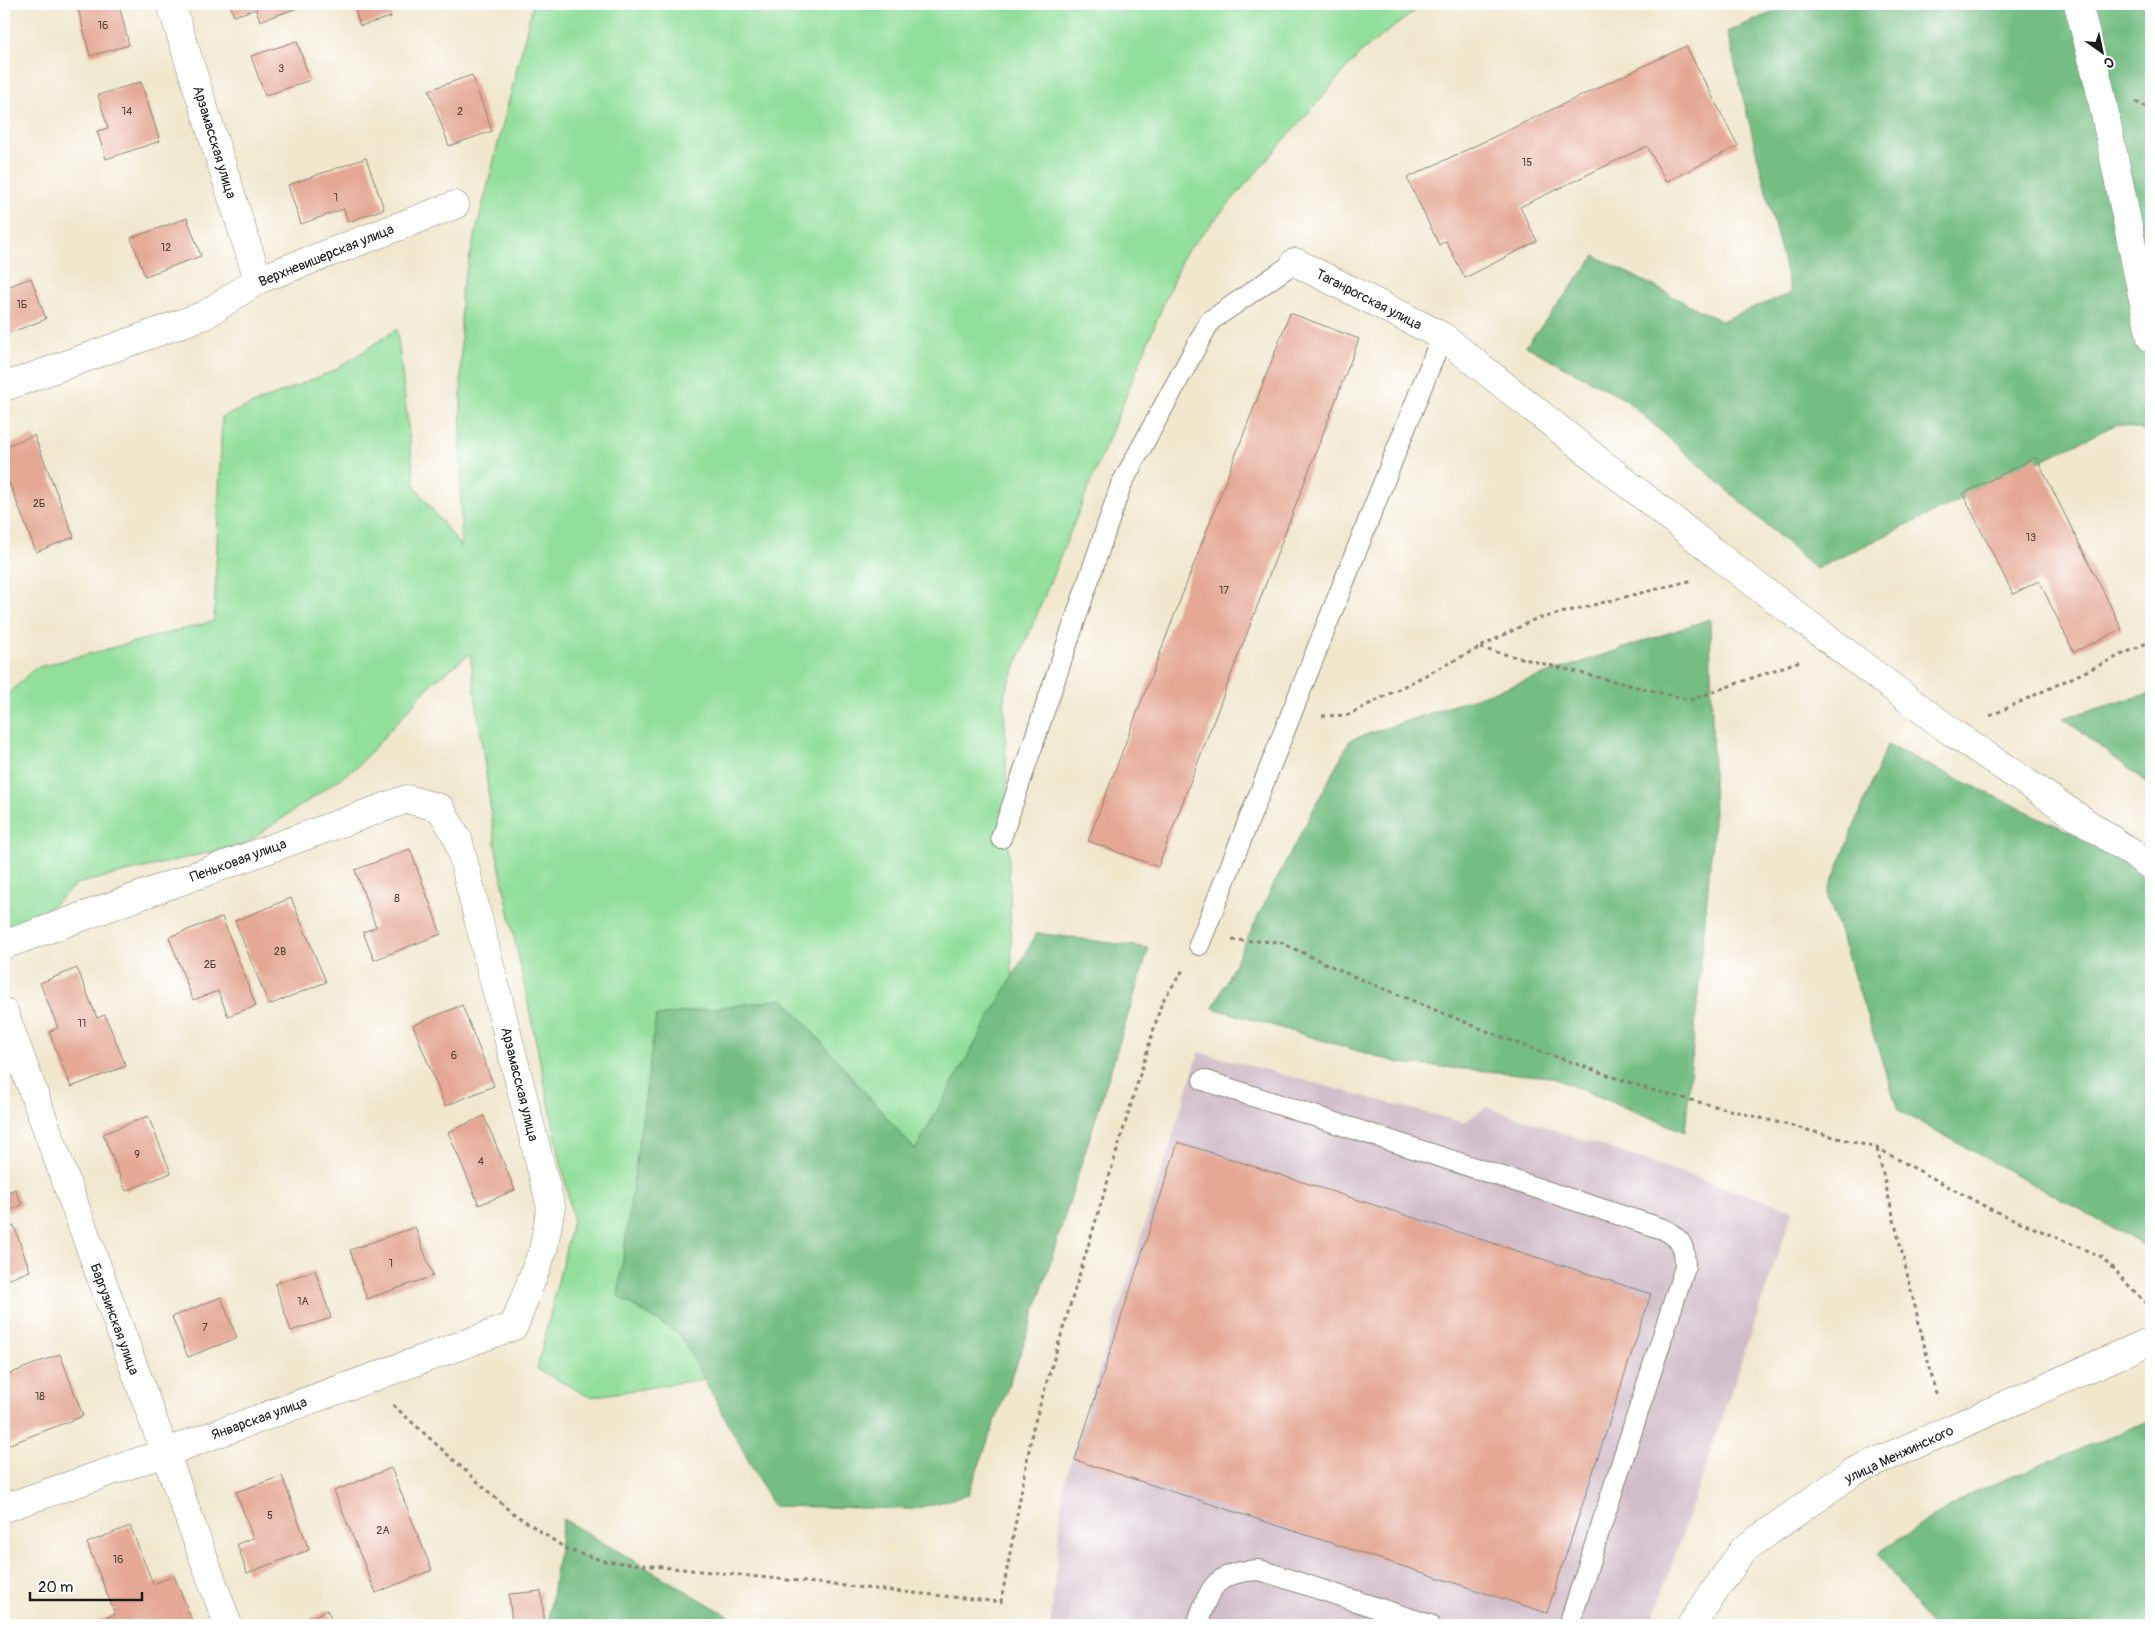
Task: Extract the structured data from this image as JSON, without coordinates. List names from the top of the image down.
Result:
{
  "streets": {
    "street": [
      "Арзамасская улица",
      "Верхневишерская улица",
      "Таганрогская улица",
      "Пеньковая улица",
      "Баргузинская улица",
      "Январская улица",
      "улица Менжинского"
    ]
  },
  "crossings": [
    ["Арзамасская улица", "Верхневишерская улица"],
    ["Арзамасская улица", "Пеньковая улица"],
    ["Арзамасская улица", "Январская улица"],
    ["Баргузинская улица", "Январская улица"]
  ],
  "house_numbers": [
    "16",
    "3",
    "14",
    "2",
    "15",
    "1",
    "12",
    "1Б",
    "2Б",
    "13",
    "17",
    "8",
    "2В",
    "2Б",
    "11",
    "6",
    "9",
    "4",
    "1",
    "1А",
    "7",
    "18",
    "5",
    "2А",
    "16"
  ],
  "scale_bar": "20 m",
  "north": "bottom right"
}
